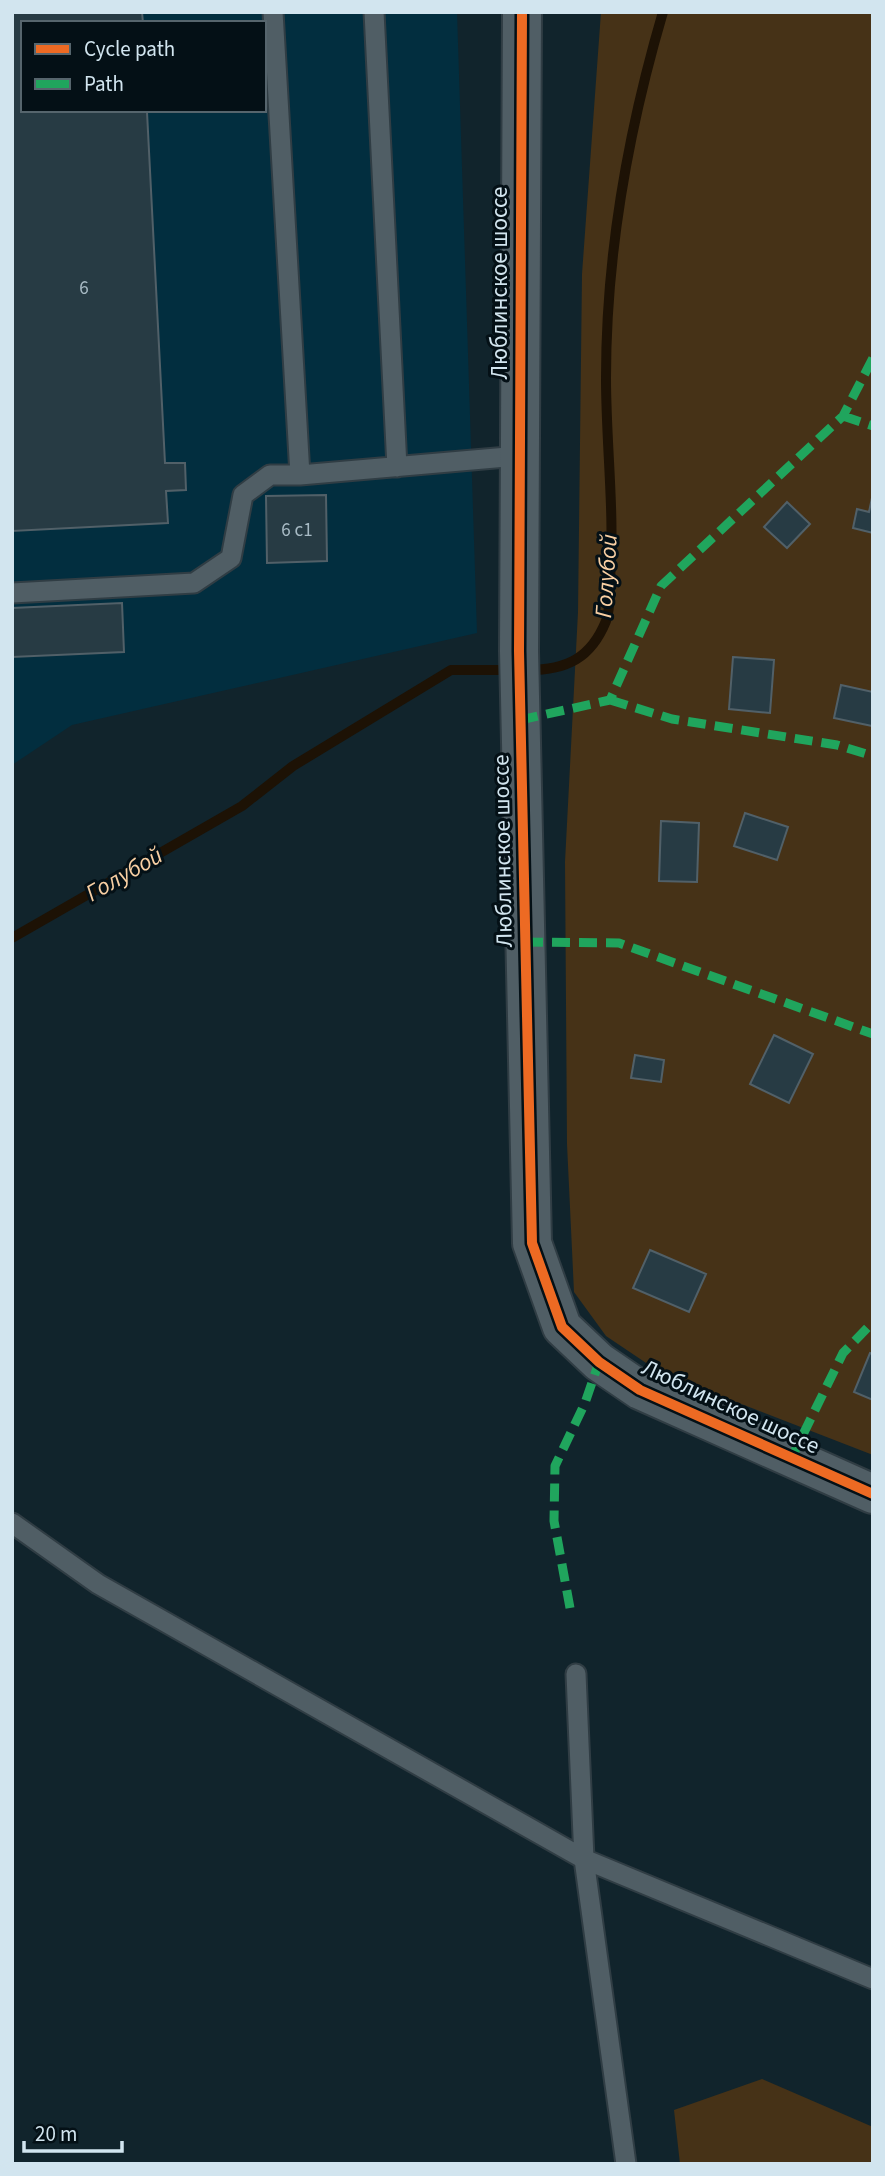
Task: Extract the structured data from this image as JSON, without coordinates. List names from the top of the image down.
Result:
{
  "streets": {
    "street": ["Люблинское шоссе"]
  },
  "water": ["Голубой"],
  "house_numbers": ["6", "6 с1"],
  "legend": ["Cycle path", "Path"],
  "scale_bar": "20 m"
}
